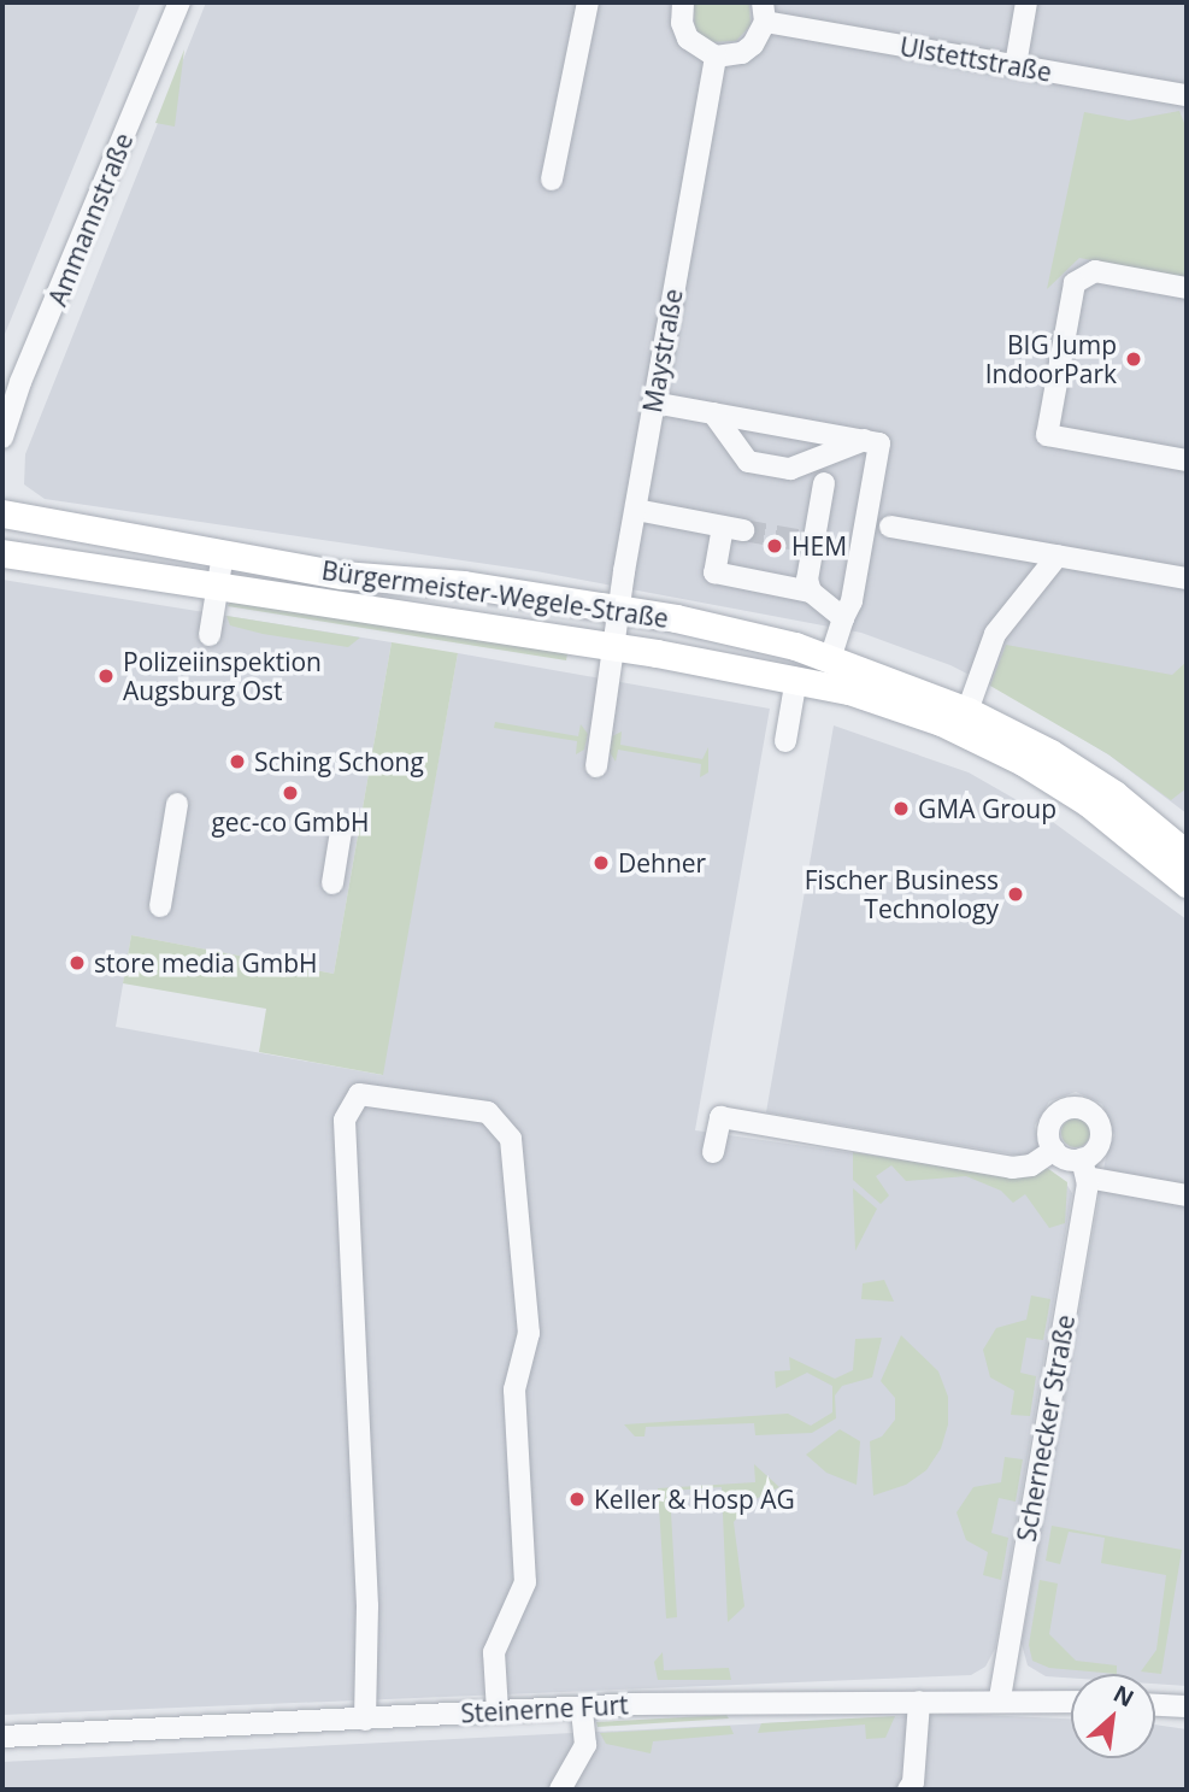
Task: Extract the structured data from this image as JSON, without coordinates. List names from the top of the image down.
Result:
{
  "streets": {
    "main road": ["Bürgermeister-Wegele-Straße"],
    "street": [
      "Ulstettstraße",
      "Ammannstraße",
      "Maystraße",
      "Schernecker Straße",
      "Steinerne Furt"
    ]
  },
  "crossings": [
    ["Maystraße", "Bürgermeister-Wegele-Straße"],
    ["Schernecker Straße", "Steinerne Furt"]
  ],
  "places": [
    "BIG Jump IndoorPark",
    "HEM",
    "Polizeiinspektion Augsburg Ost",
    "Sching Schong",
    "gec-co GmbH",
    "GMA Group",
    "Dehner",
    "Fischer Business Technology",
    "store media GmbH",
    "Keller & Hosp AG"
  ],
  "north": "top right"
}
